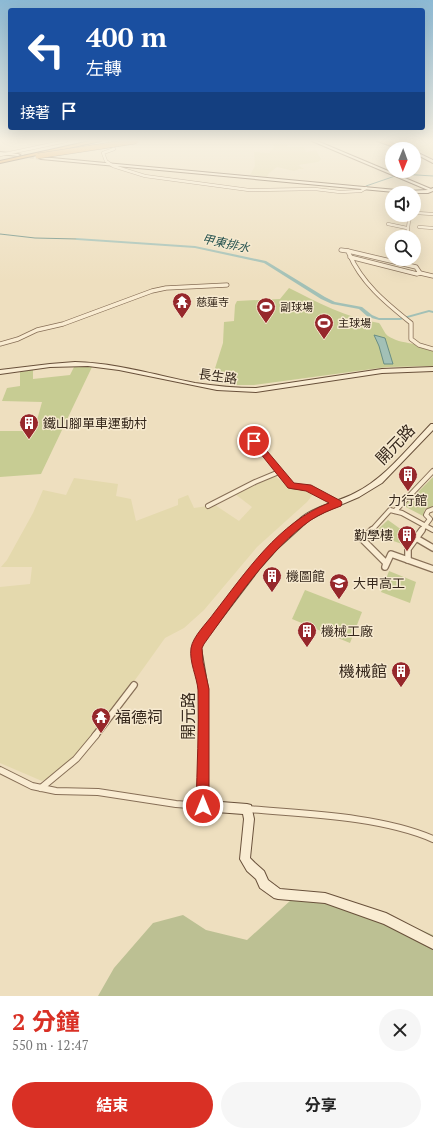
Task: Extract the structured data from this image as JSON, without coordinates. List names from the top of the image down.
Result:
{
  "streets": {
    "street": ["長生路", "開元路"]
  },
  "water": ["甲東排水"],
  "places": {
    "temple": ["慈蓮寺", "福德祠"],
    "sports": ["副球場", "主球場"],
    "building": [
      "鐵山腳單車運動村",
      "力行館",
      "勤學樓",
      "機圖館",
      "機械工廠",
      "機械館"
    ],
    "school or university": ["大甲高工"]
  },
  "north": "bottom",
  "page": {
    "turn": ["400 m", "左轉"],
    "then": "接著",
    "heading": ["2 分鐘", "550 m · 12:47"],
    "buttons": ["結束", "分享"]
  }
}
